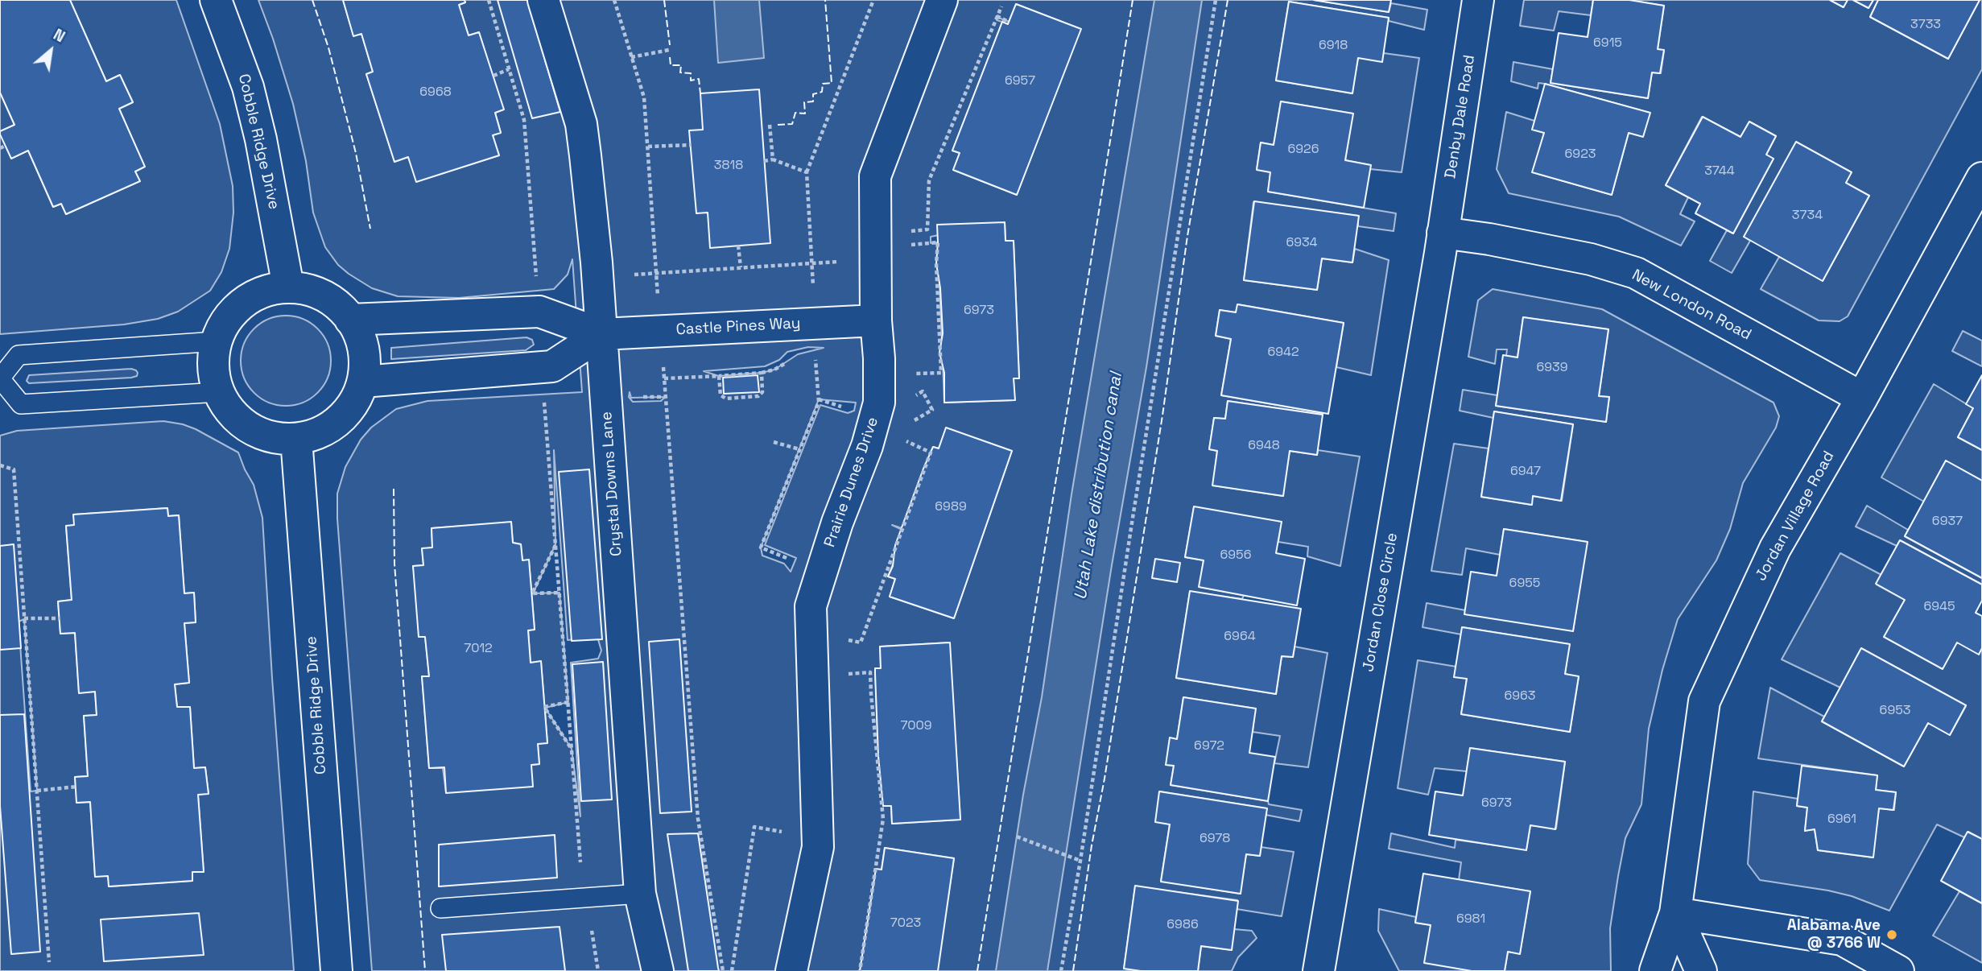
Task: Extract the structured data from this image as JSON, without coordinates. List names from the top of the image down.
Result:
{
  "streets": {
    "street": [
      "Denby Dale Road",
      "Cobble Ridge Drive",
      "New London Road",
      "Castle Pines Way",
      "Prairie Dunes Drive",
      "Crystal Downs Lane",
      "Jordan Village Road",
      "Jordan Close Circle"
    ]
  },
  "crossings": [
    ["Denby Dale Road", "New London Road"],
    ["Denby Dale Road", "Jordan Close Circle"],
    ["Cobble Ridge Drive", "Castle Pines Way"],
    ["New London Road", "Jordan Village Road"],
    ["New London Road", "Jordan Close Circle"],
    ["Castle Pines Way", "Prairie Dunes Drive"],
    ["Castle Pines Way", "Crystal Downs Lane"]
  ],
  "water": ["Utah Lake distribution canal"],
  "places": ["Alabama Ave @ 3766 W"],
  "house_numbers": [
    "3733",
    "6915",
    "6918",
    "6957",
    "6968",
    "6926",
    "6923",
    "3818",
    "3744",
    "3734",
    "6934",
    "6973",
    "6942",
    "6939",
    "6948",
    "6947",
    "6989",
    "6937",
    "6956",
    "6955",
    "6945",
    "6964",
    "7012",
    "6963",
    "6953",
    "7009",
    "6972",
    "6973",
    "6961",
    "6978",
    "6981",
    "7023",
    "6986"
  ],
  "north": "top right"
}
